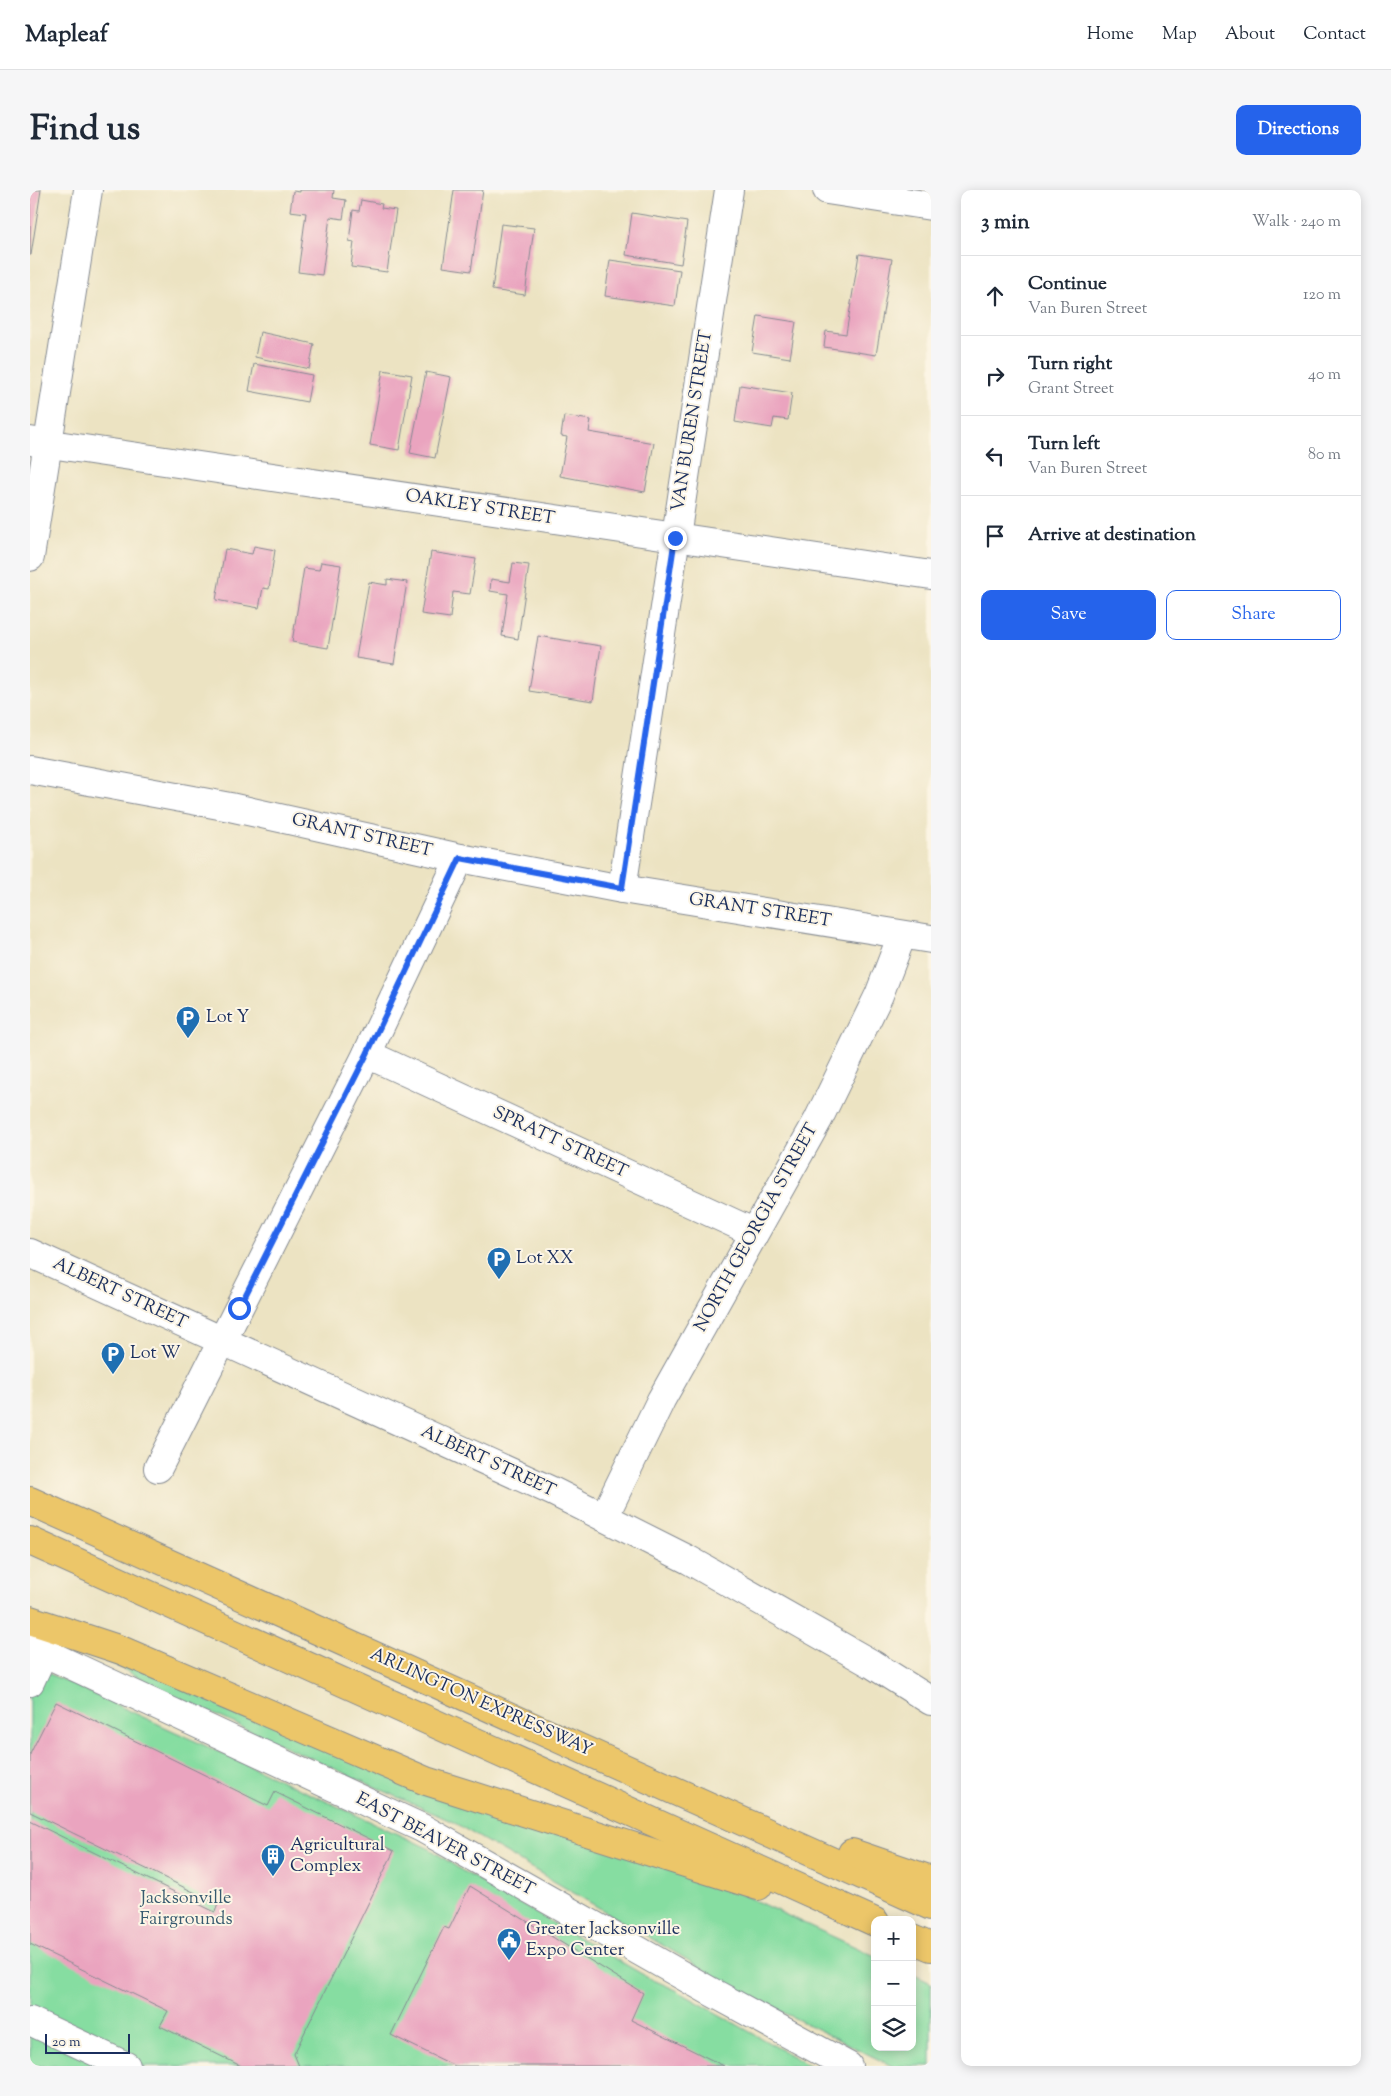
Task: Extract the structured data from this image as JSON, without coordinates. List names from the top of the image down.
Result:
{
  "streets": {
    "highway": ["ARLINGTON EXPRESSWAY"],
    "street": [
      "VAN BUREN STREET",
      "OAKLEY STREET",
      "GRANT STREET",
      "SPRATT STREET",
      "NORTH GEORGIA STREET",
      "ALBERT STREET",
      "EAST BEAVER STREET"
    ]
  },
  "crossings": [
    ["VAN BUREN STREET", "OAKLEY STREET"],
    ["VAN BUREN STREET", "GRANT STREET"],
    ["GRANT STREET", "NORTH GEORGIA STREET"],
    ["SPRATT STREET", "NORTH GEORGIA STREET"],
    ["NORTH GEORGIA STREET", "ALBERT STREET"]
  ],
  "parks": ["Jacksonville Fairgrounds"],
  "places": {
    "parking": ["Lot Y", "Lot XX", "Lot W"],
    "building": ["Agricultural Complex"],
    "public building": ["Greater Jacksonville Expo Center"]
  },
  "scale_bar": "20 m",
  "page": {
    "header": "Mapleaf",
    "nav": [
      "Home",
      "Map",
      "About",
      "Contact"
    ],
    "title": "Find us",
    "buttons": [
      "Directions",
      ["Save", "Share"]
    ],
    "heading": ["3 min", "Walk · 240 m"],
    "list": [
      ["Continue", "Van Buren Street", "120 m"],
      ["Turn right", "Grant Street", "40 m"],
      ["Turn left", "Van Buren Street", "80 m"],
      "Arrive at destination"
    ],
    "map_buttons": ["+", "−"],
    "scale": "20 m"
  }
}
